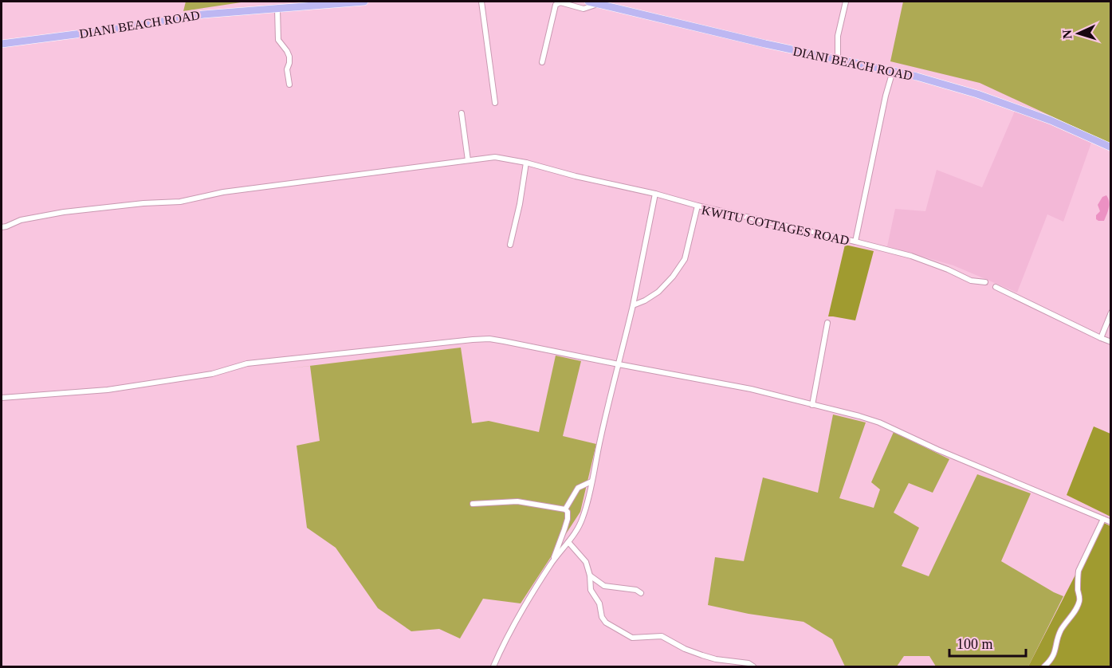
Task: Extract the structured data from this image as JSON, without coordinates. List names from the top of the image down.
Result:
{
  "streets": {
    "main road": ["DIANI BEACH ROAD"],
    "street": ["KWITU COTTAGES ROAD"]
  },
  "crossings": [
    ["DIANI BEACH ROAD", "KWITU COTTAGES ROAD"]
  ],
  "scale_bar": "100 m",
  "north": "left"
}
